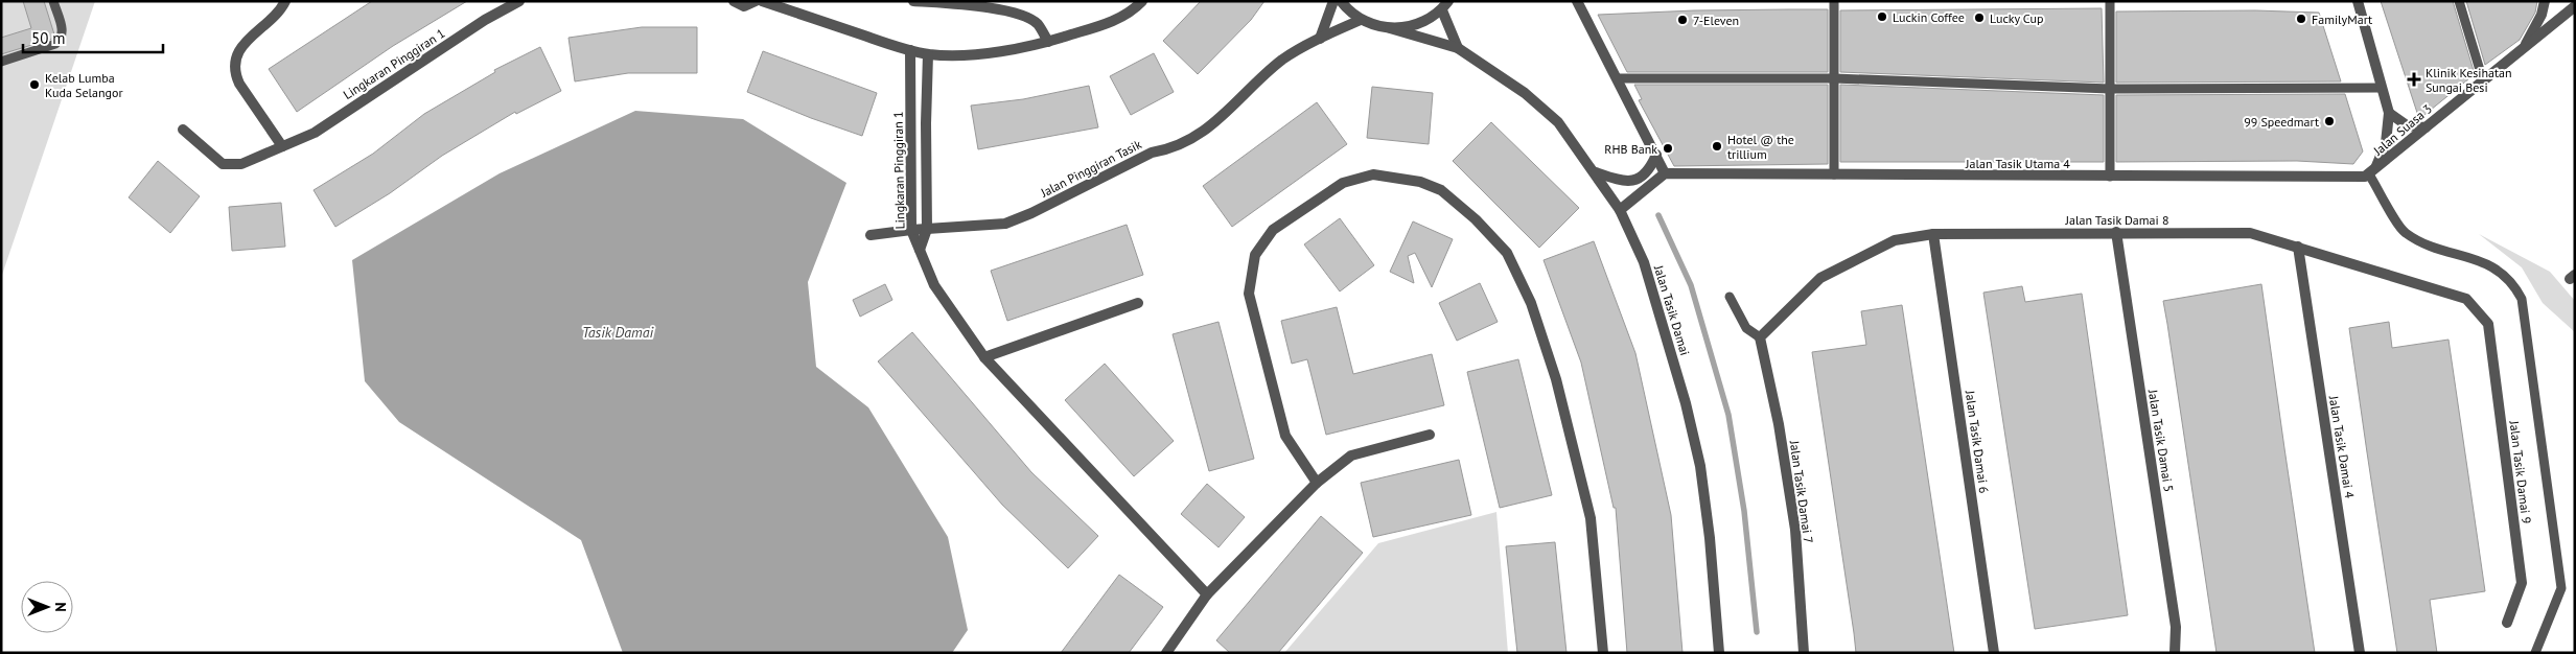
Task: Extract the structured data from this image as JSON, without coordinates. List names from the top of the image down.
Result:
{
  "streets": {
    "street": [
      "Lingkaran Pinggiran 1",
      "Jalan Suasa 3",
      "Jalan Tasik Utama 4",
      "Jalan Pinggiran Tasik",
      "Jalan Tasik Damai 8",
      "Jalan Tasik Damai",
      "Jalan Tasik Damai 5",
      "Jalan Tasik Damai 6",
      "Jalan Tasik Damai 4",
      "Jalan Tasik Damai 9",
      "Jalan Tasik Damai 7"
    ]
  },
  "crossings": [
    ["Lingkaran Pinggiran 1", "Jalan Pinggiran Tasik"],
    ["Jalan Suasa 3", "Jalan Tasik Utama 4"],
    ["Jalan Pinggiran Tasik", "Jalan Tasik Damai"],
    ["Jalan Tasik Damai 8", "Jalan Tasik Damai 5"],
    ["Jalan Tasik Damai 8", "Jalan Tasik Damai 6"],
    ["Jalan Tasik Damai 8", "Jalan Tasik Damai 4"],
    ["Jalan Tasik Damai 8", "Jalan Tasik Damai 9"],
    ["Jalan Tasik Damai 8", "Jalan Tasik Damai 7"]
  ],
  "water": ["Tasik Damai"],
  "places": {
    "other": [
      "Luckin Coffee",
      "Lucky Cup",
      "FamilyMart",
      "7-Eleven",
      "Kelab Lumba Kuda Selangor",
      "99 Speedmart",
      "Hotel @ the trillium",
      "RHB Bank"
    ],
    "health": ["Klinik Kesihatan Sungai Besi"]
  },
  "scale_bar": "50 m",
  "north": "right"
}
